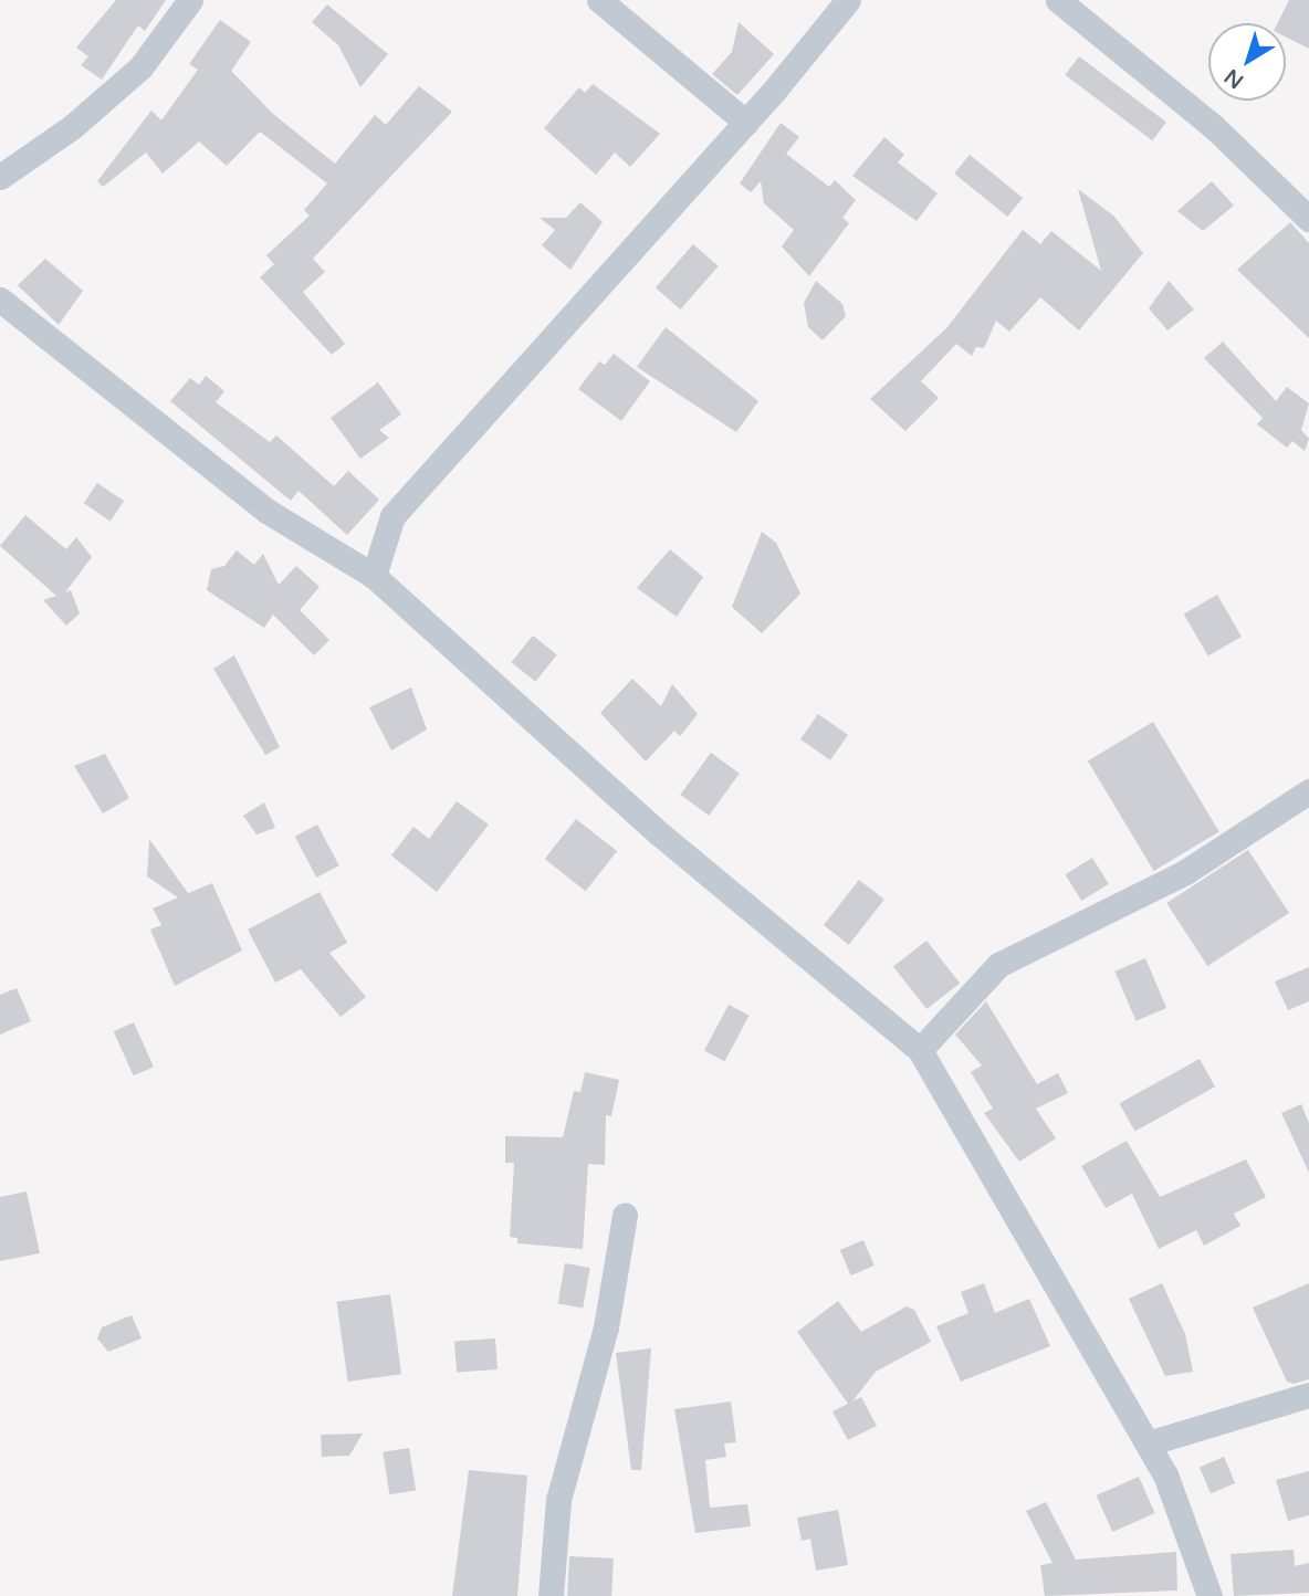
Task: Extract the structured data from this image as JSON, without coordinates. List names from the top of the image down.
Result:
{
  "north": "bottom left"
}
